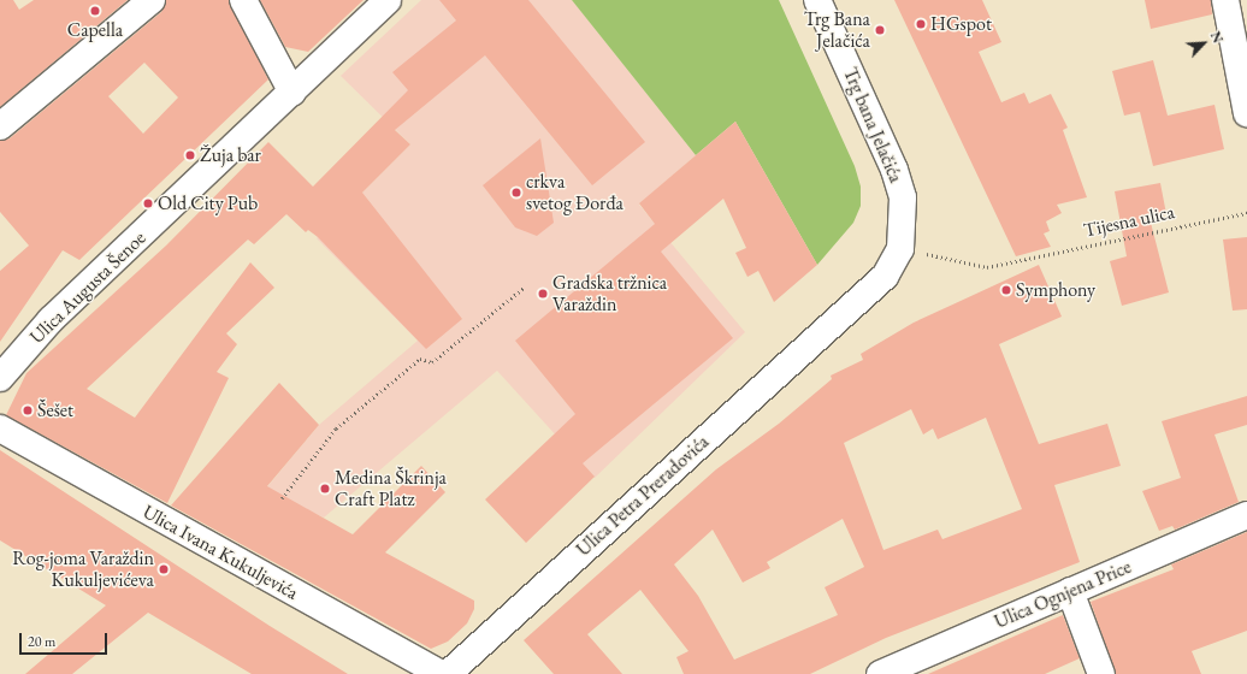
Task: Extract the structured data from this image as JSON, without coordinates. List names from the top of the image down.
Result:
{
  "streets": {
    "street": [
      "Trg bana Jelačića",
      "Ulica Augusta Šenoe",
      "Ulica Petra Preradovića",
      "Ulica Ivana Kukuljevića",
      "Ulica Ognjena Price"
    ],
    "path": ["Tijesna ulica"]
  },
  "crossings": [
    ["Trg bana Jelačića", "Tijesna ulica"],
    ["Trg bana Jelačića", "Ulica Petra Preradovića"]
  ],
  "places": [
    "Capella",
    "HGspot",
    "Trg Bana Jelačića",
    "Žuja bar",
    "crkva svetog Đorđa",
    "Old City Pub",
    "Symphony",
    "Gradska tržnica Varaždin",
    "Šešet",
    "Medina Škrinja Craft Platz",
    "Rog-joma Varaždin Kukuljevićeva"
  ],
  "scale_bar": "20 m",
  "north": "top right"
}
